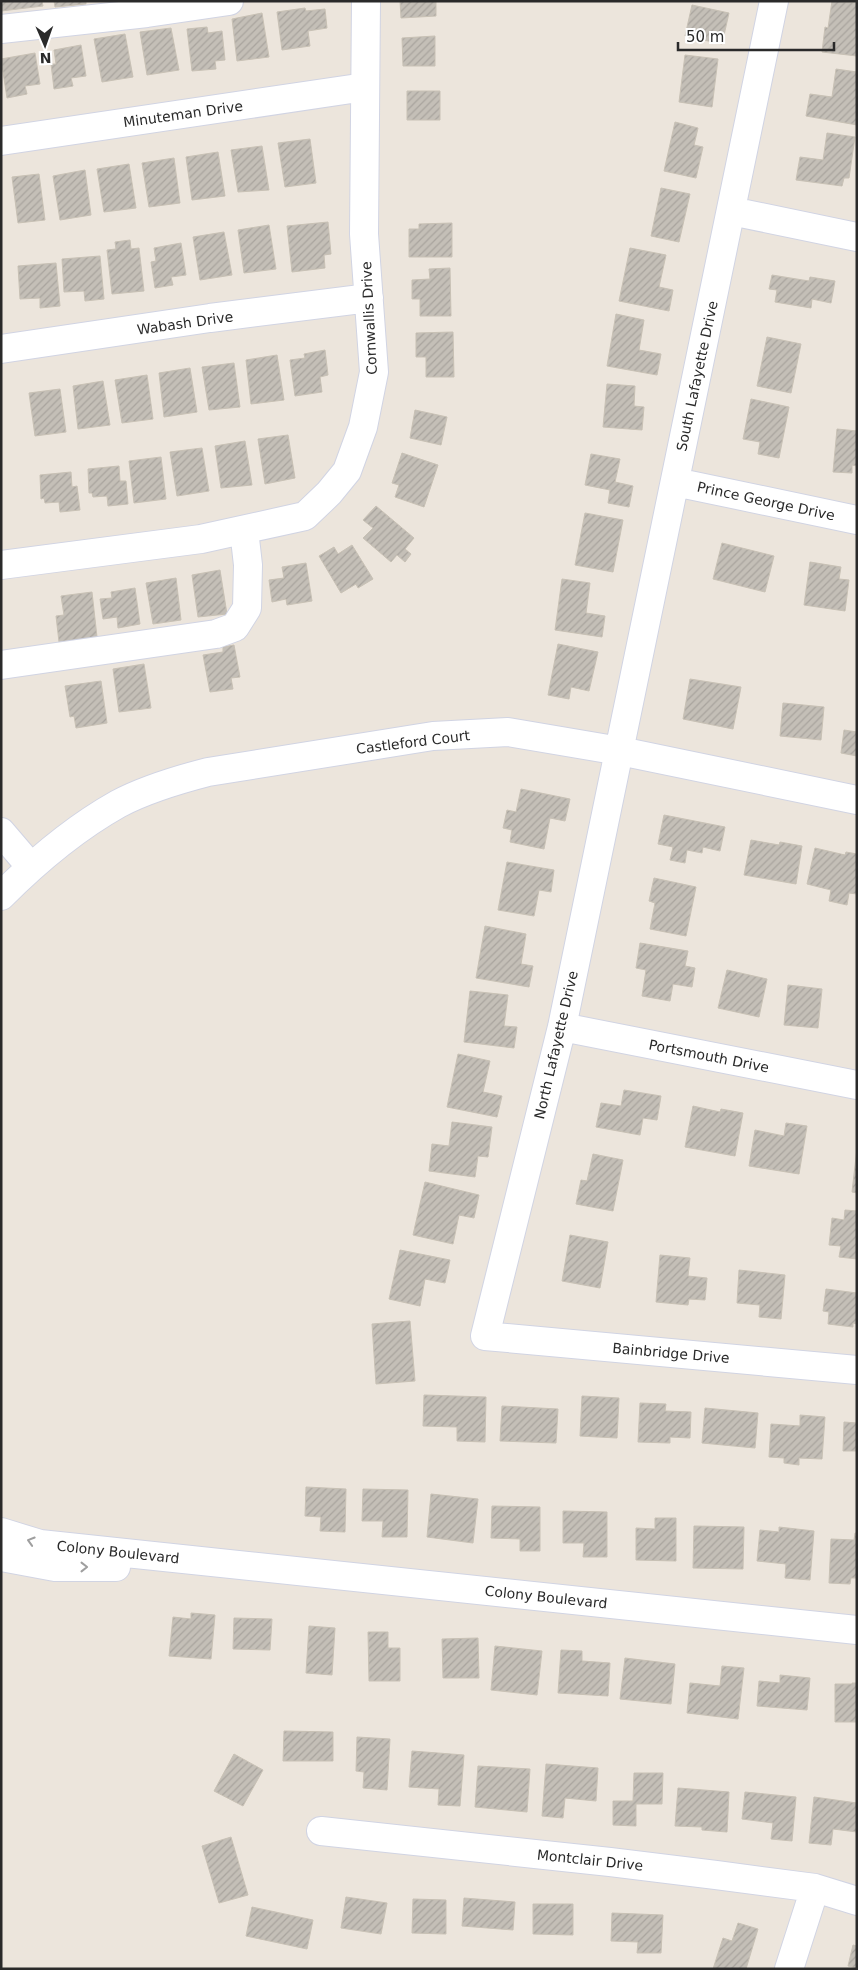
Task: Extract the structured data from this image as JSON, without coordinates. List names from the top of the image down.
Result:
{
  "streets": {
    "street": [
      "Minuteman Drive",
      "Cornwallis Drive",
      "Wabash Drive",
      "South Lafayette Drive",
      "Prince George Drive",
      "Castleford Court",
      "North Lafayette Drive",
      "Portsmouth Drive",
      "Bainbridge Drive",
      "Colony Boulevard",
      "Montclair Drive"
    ]
  },
  "crossings": [
    ["Minuteman Drive", "Cornwallis Drive"],
    ["Cornwallis Drive", "Wabash Drive"],
    ["South Lafayette Drive", "Prince George Drive"],
    ["South Lafayette Drive", "Castleford Court"],
    ["South Lafayette Drive", "North Lafayette Drive"],
    ["Castleford Court", "North Lafayette Drive"],
    ["North Lafayette Drive", "Portsmouth Drive"],
    ["North Lafayette Drive", "Bainbridge Drive"]
  ],
  "scale_bar": "50 m",
  "north": "bottom"
}
